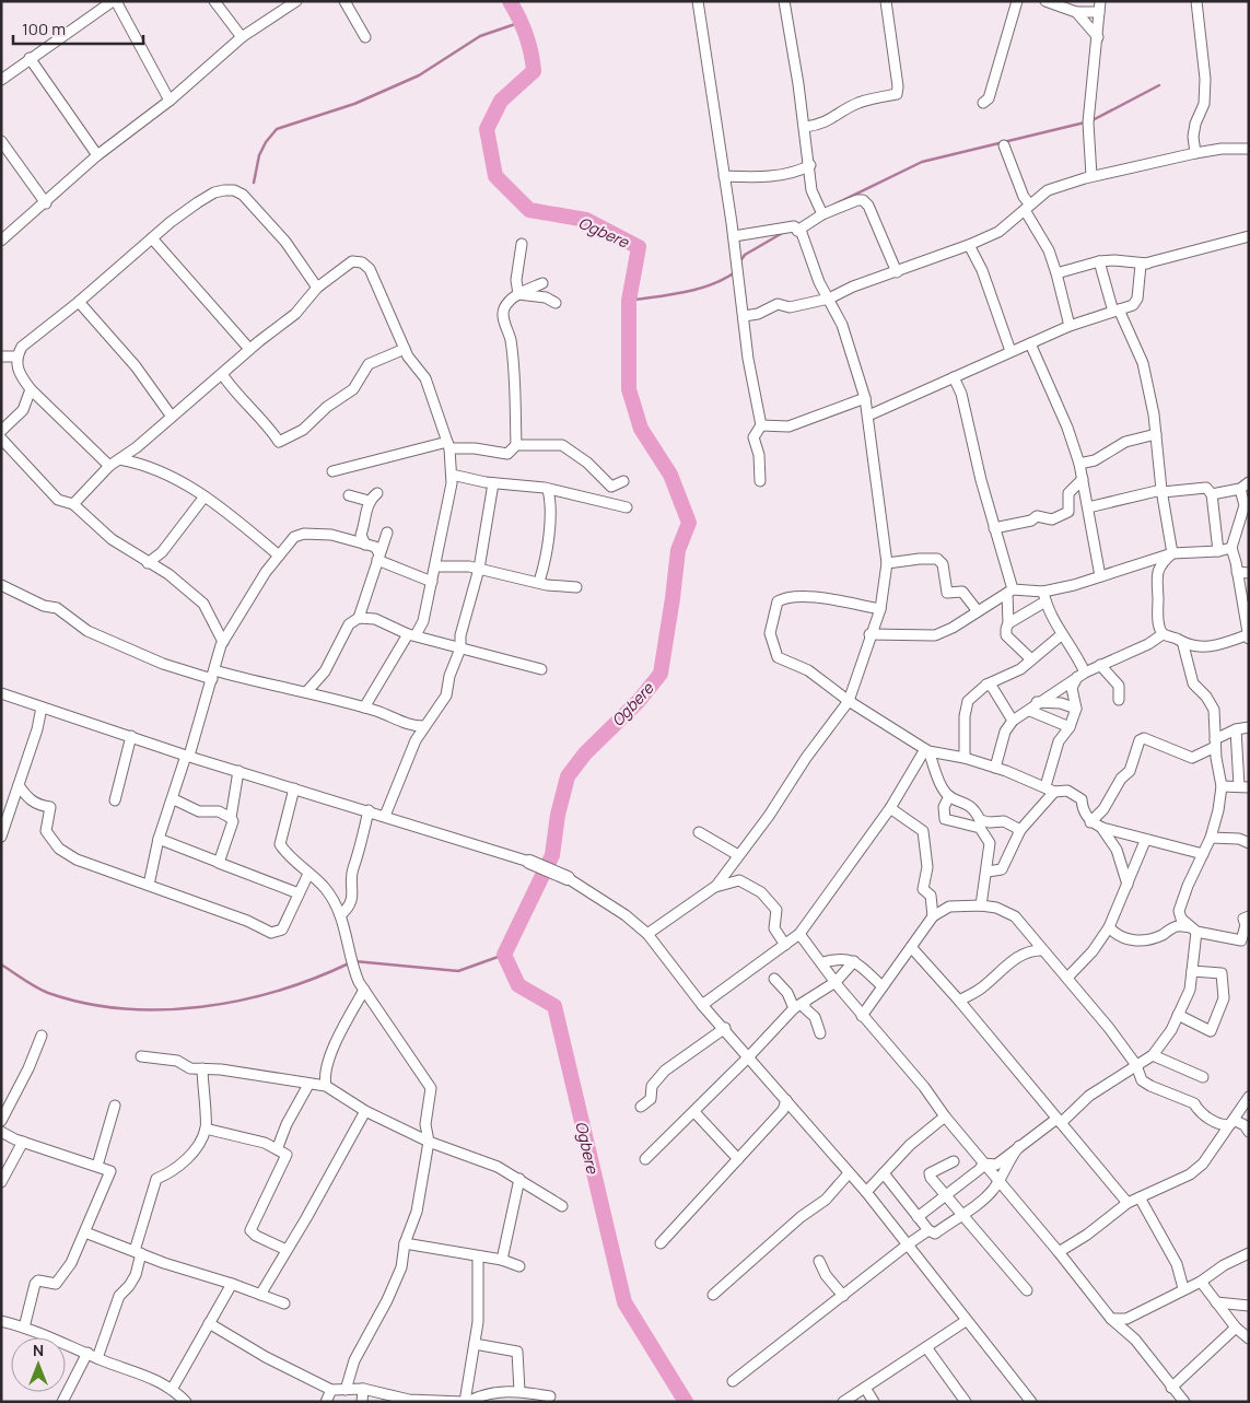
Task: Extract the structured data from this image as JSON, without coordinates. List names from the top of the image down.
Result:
{
  "water": ["Ogbere"],
  "scale_bar": "100 m",
  "north": "top"
}
